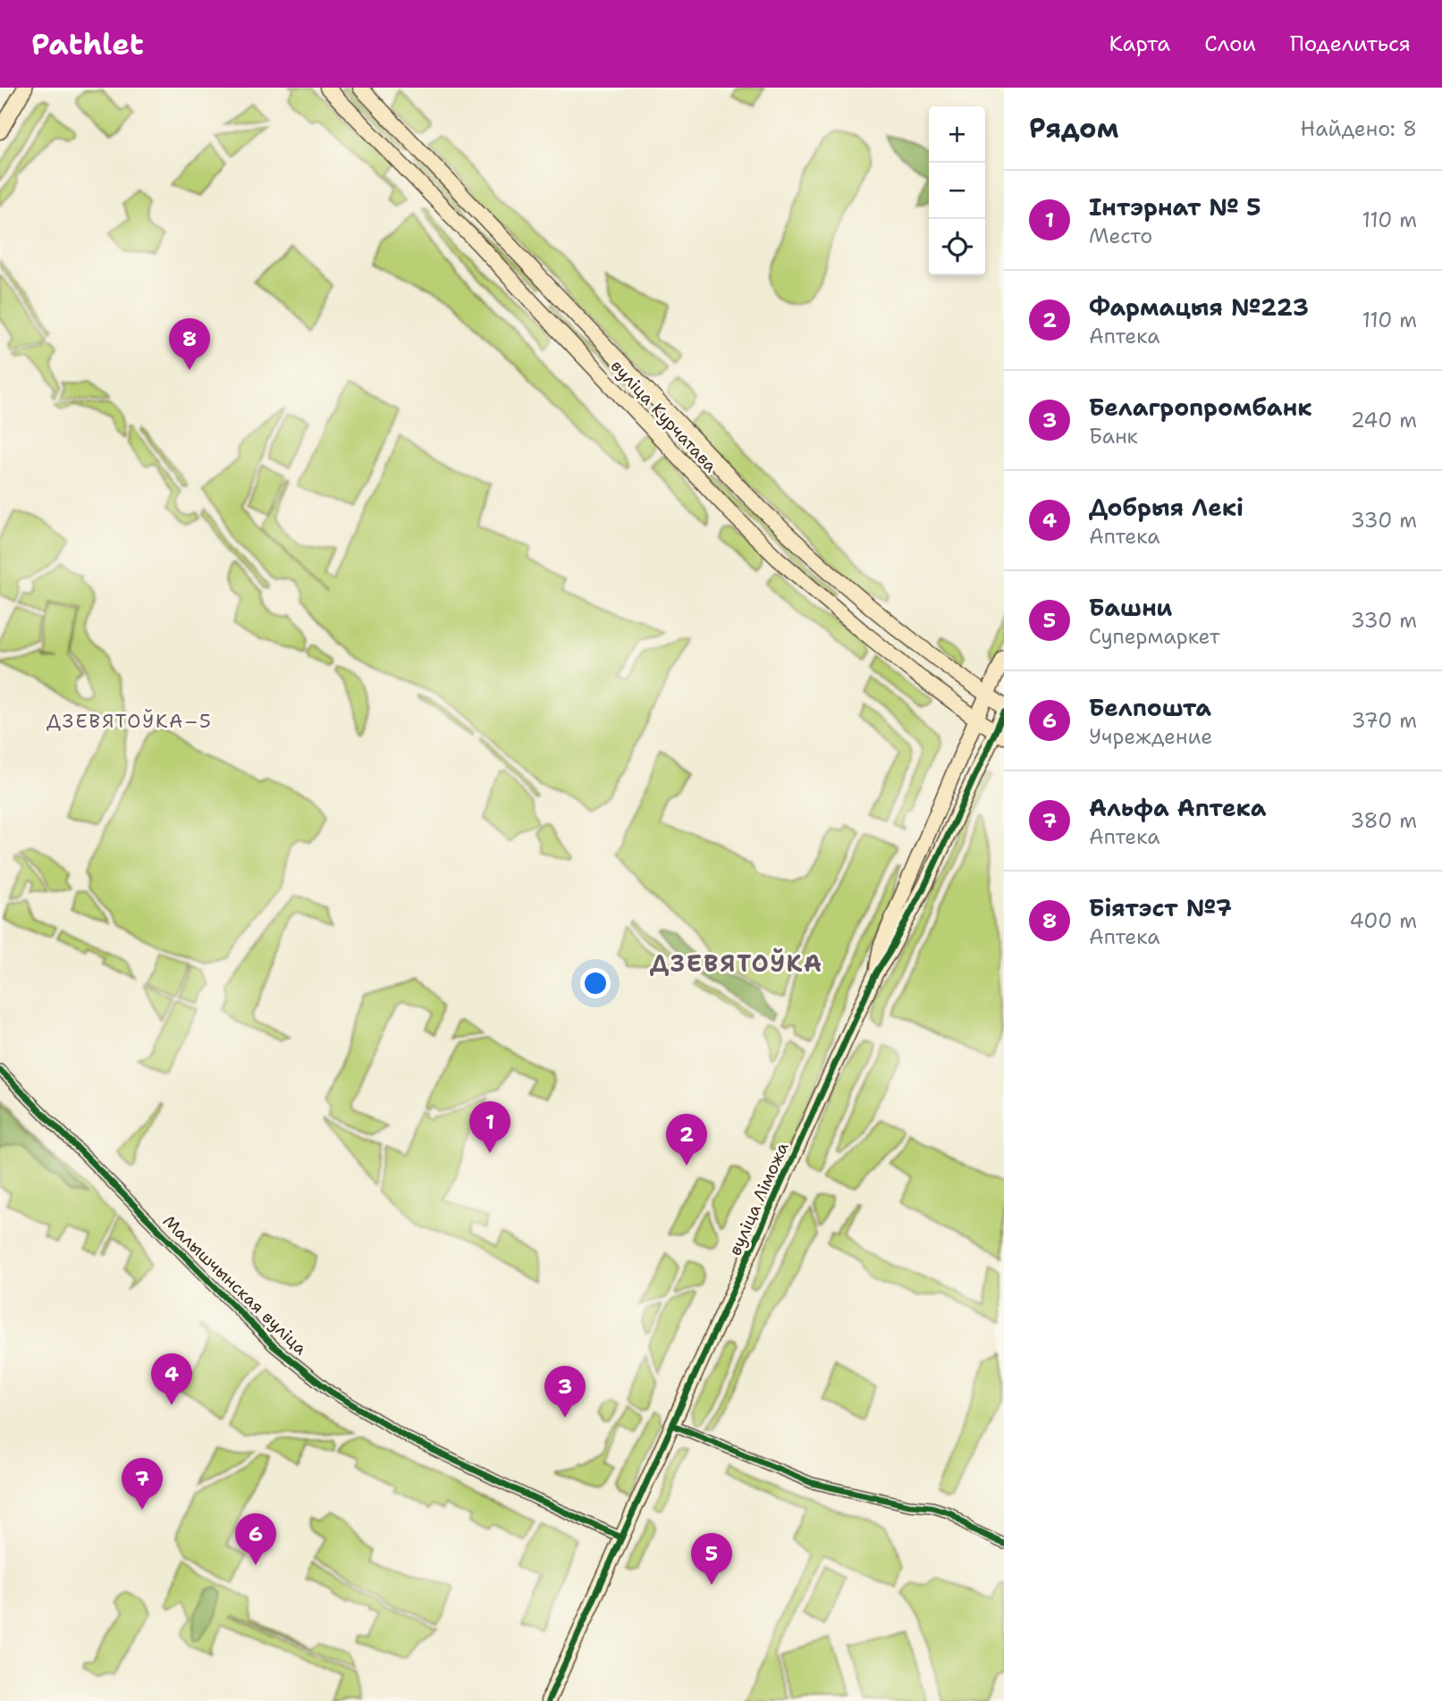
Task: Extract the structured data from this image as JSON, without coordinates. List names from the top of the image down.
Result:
{
  "streets": {
    "main road": ["вуліца Курчатава", "вуліца Ліможа"],
    "street": ["Малышчынская вуліца"]
  },
  "crossings": [
    ["вуліца Курчатава", "вуліца Ліможа"],
    ["вуліца Ліможа", "Малышчынская вуліца"]
  ],
  "districts": ["ДЗЕВЯТОЎКА–5", "ДЗЕВЯТОЎКА"],
  "page": {
    "header": "Pathlet",
    "nav": ["Карта", "Слои", "Поделиться"],
    "heading": ["Рядом", "Найдено: 8"],
    "map_buttons": ["+", "−"],
    "list": [
      {
        "mark": "1",
        "name": "Інтэрнат № 5",
        "note": "Место",
        "value": "110 m"
      },
      {
        "mark": "2",
        "name": "Фармацыя №223",
        "note": "Аптека",
        "value": "110 m"
      },
      {
        "mark": "3",
        "name": "Белагропромбанк",
        "note": "Банк",
        "value": "240 m"
      },
      {
        "mark": "4",
        "name": "Добрыя Лекі",
        "note": "Аптека",
        "value": "330 m"
      },
      {
        "mark": "5",
        "name": "Башни",
        "note": "Супермаркет",
        "value": "330 m"
      },
      {
        "mark": "6",
        "name": "Белпошта",
        "note": "Учреждение",
        "value": "370 m"
      },
      {
        "mark": "7",
        "name": "Альфа Аптека",
        "note": "Аптека",
        "value": "380 m"
      },
      {
        "mark": "8",
        "name": "Біятэст №7",
        "note": "Аптека",
        "value": "400 m"
      }
    ],
    "pins": [
      "8",
      "1",
      "2",
      "4",
      "3",
      "7",
      "6",
      "5"
    ]
  }
}
